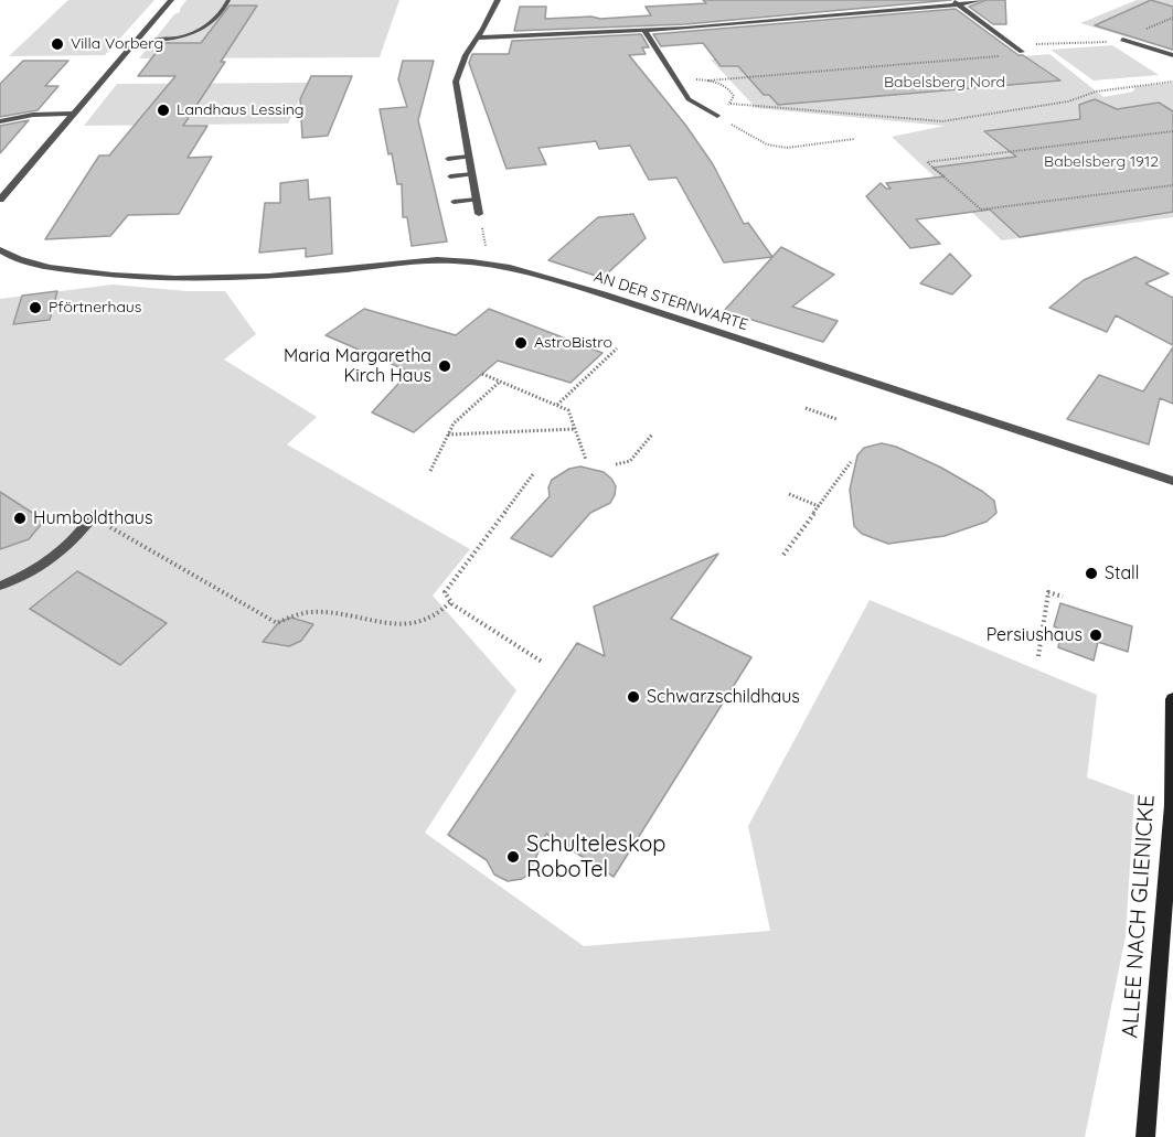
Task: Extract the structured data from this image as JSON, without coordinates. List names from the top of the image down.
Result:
{
  "streets": {
    "street": ["AN DER STERNWARTE", "ALLEE NACH GLIENICKE"]
  },
  "parks": ["Babelsberg Nord", "Babelsberg 1912"],
  "places": [
    "Villa Vorberg",
    "Landhaus Lessing",
    "Pförtnerhaus",
    "AstroBistro",
    "Maria Margaretha Kirch Haus",
    "Humboldthaus",
    "Stall",
    "Persiushaus",
    "Schwarzschildhaus",
    "Schulteleskop RoboTel"
  ]
}
